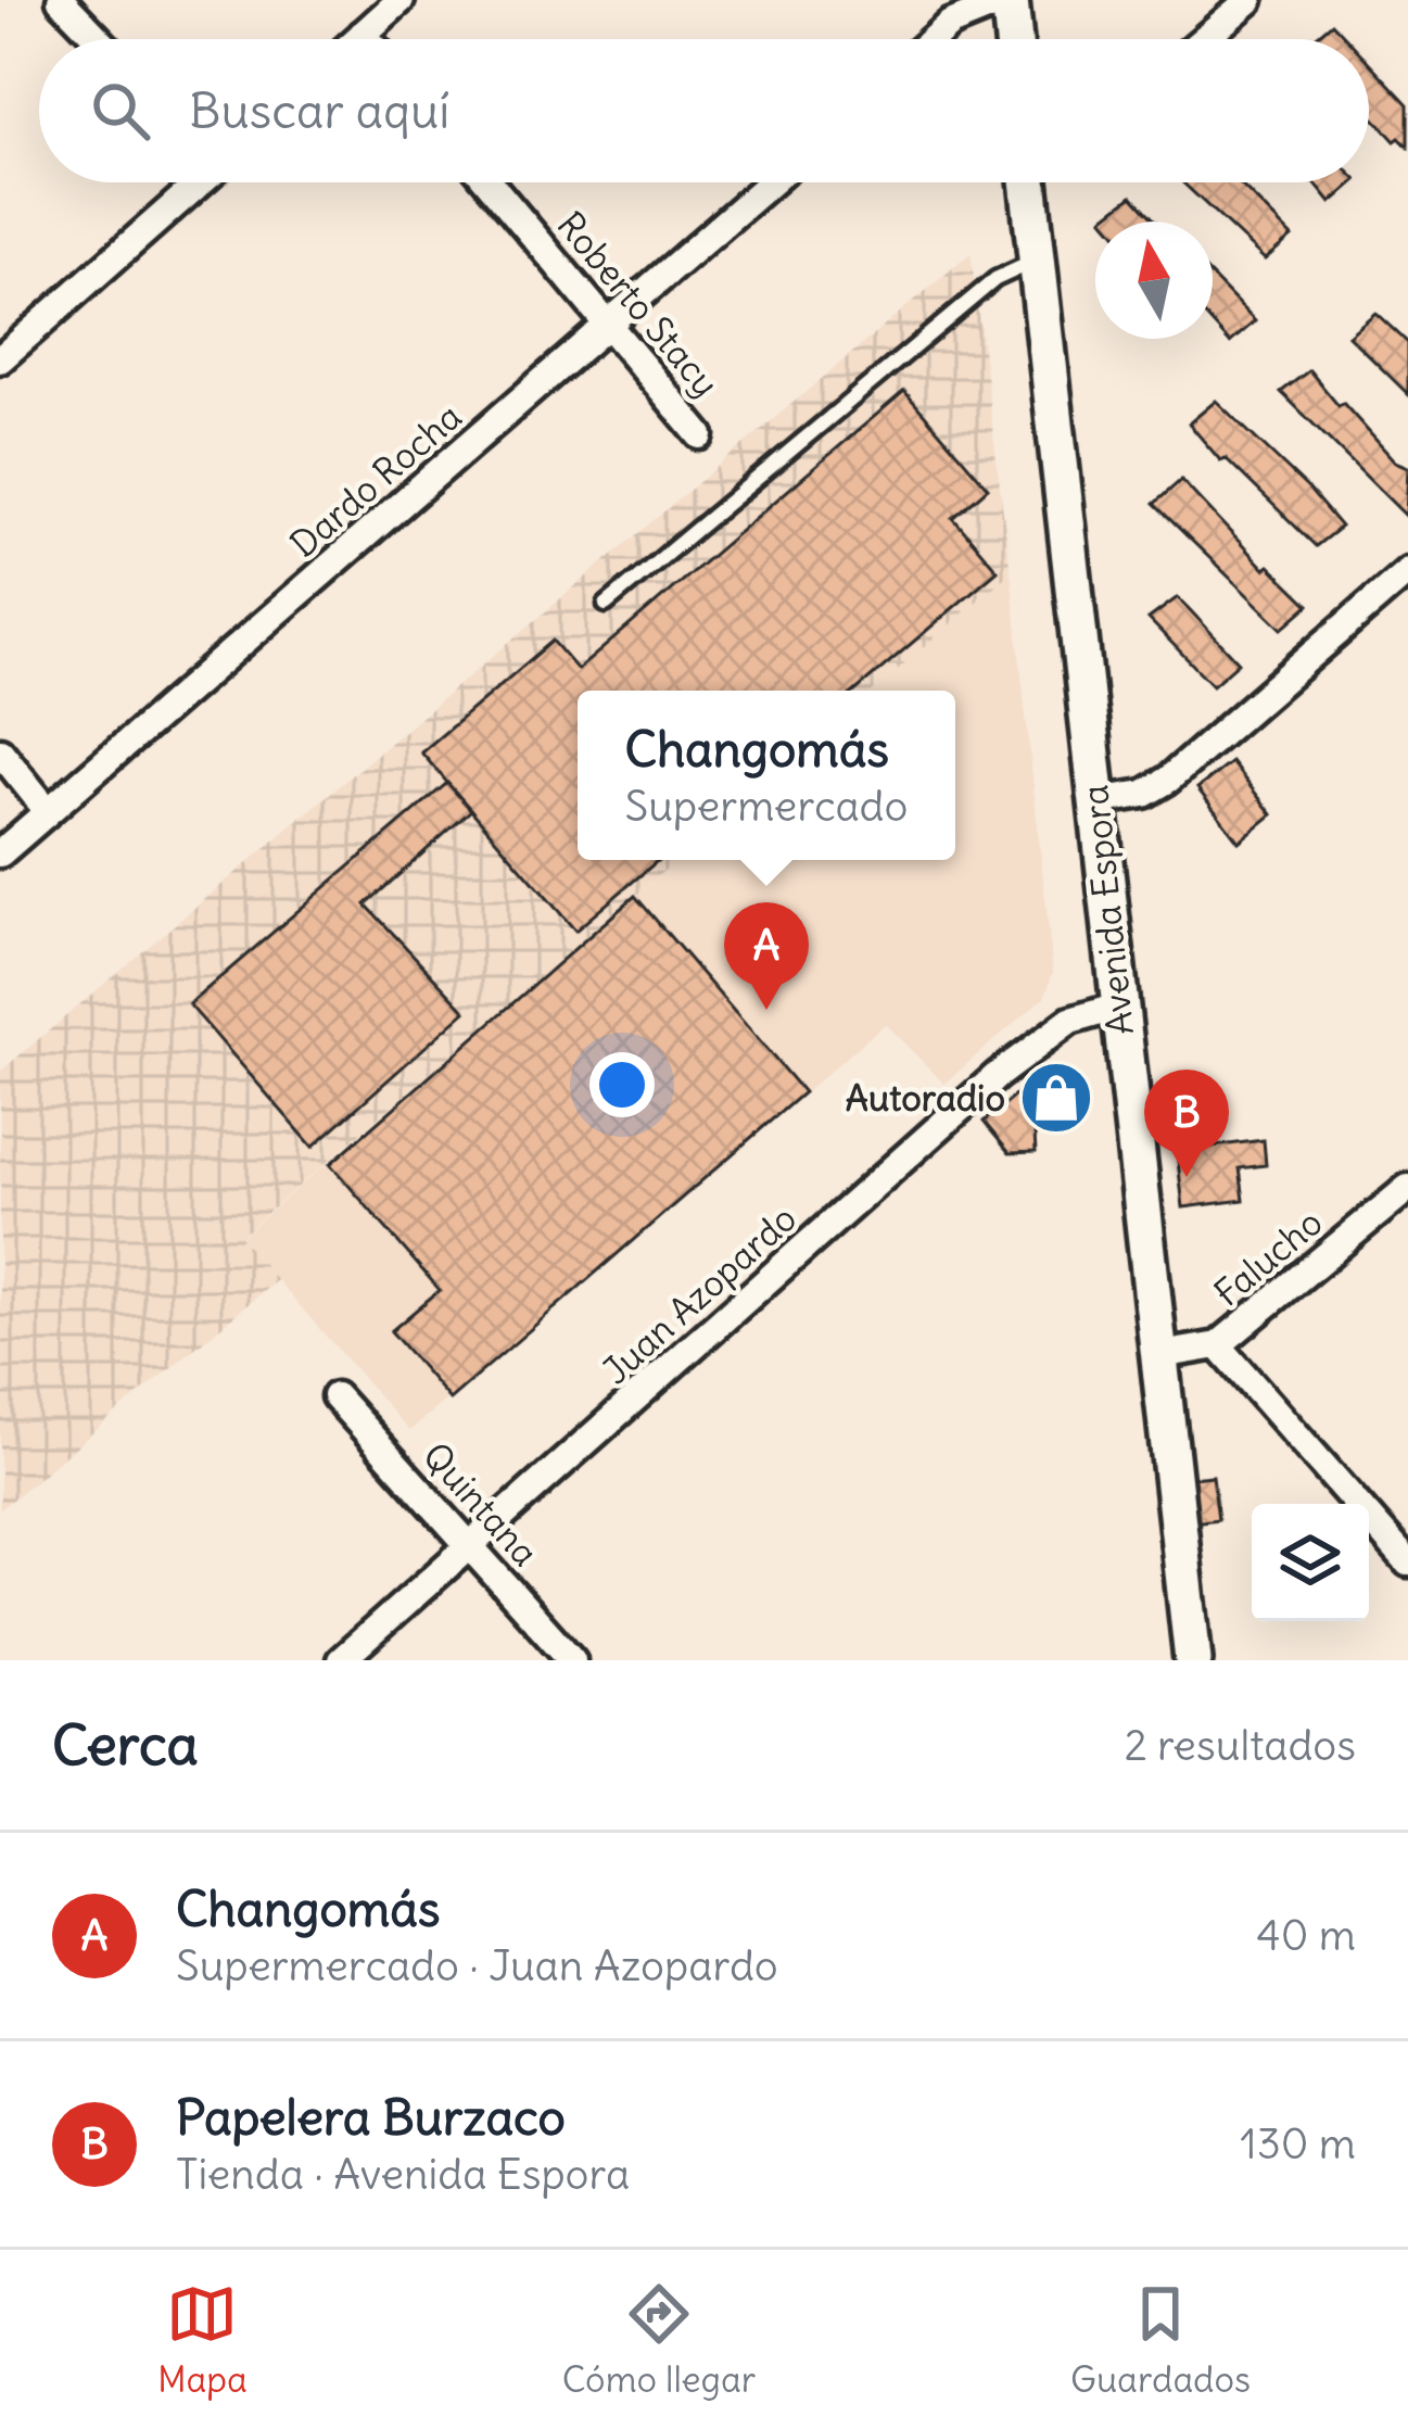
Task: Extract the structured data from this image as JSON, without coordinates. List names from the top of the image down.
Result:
{
  "streets": {
    "main road": ["Avenida Espora"],
    "street": [
      "Roberto Stacy",
      "Dardo Rocha",
      "Falucho",
      "Juan Azopardo",
      "Quintana"
    ]
  },
  "crossings": [
    ["Roberto Stacy", "Dardo Rocha"],
    ["Avenida Espora", "Falucho"],
    ["Avenida Espora", "Juan Azopardo"],
    ["Juan Azopardo", "Quintana"]
  ],
  "places": {
    "shop": ["Autoradio"]
  },
  "north": "top",
  "page": {
    "search": "Buscar aquí",
    "popup": ["Changomás", "Supermercado"],
    "pins": ["A", "B"],
    "heading": ["Cerca", "2 resultados"],
    "list": [
      {
        "mark": "A",
        "name": "Changomás",
        "note": "Supermercado · Juan Azopardo",
        "value": "40 m"
      },
      {
        "mark": "B",
        "name": "Papelera Burzaco",
        "note": "Tienda · Avenida Espora",
        "value": "130 m"
      }
    ],
    "nav": ["Mapa", "Cómo llegar", "Guardados"]
  }
}
